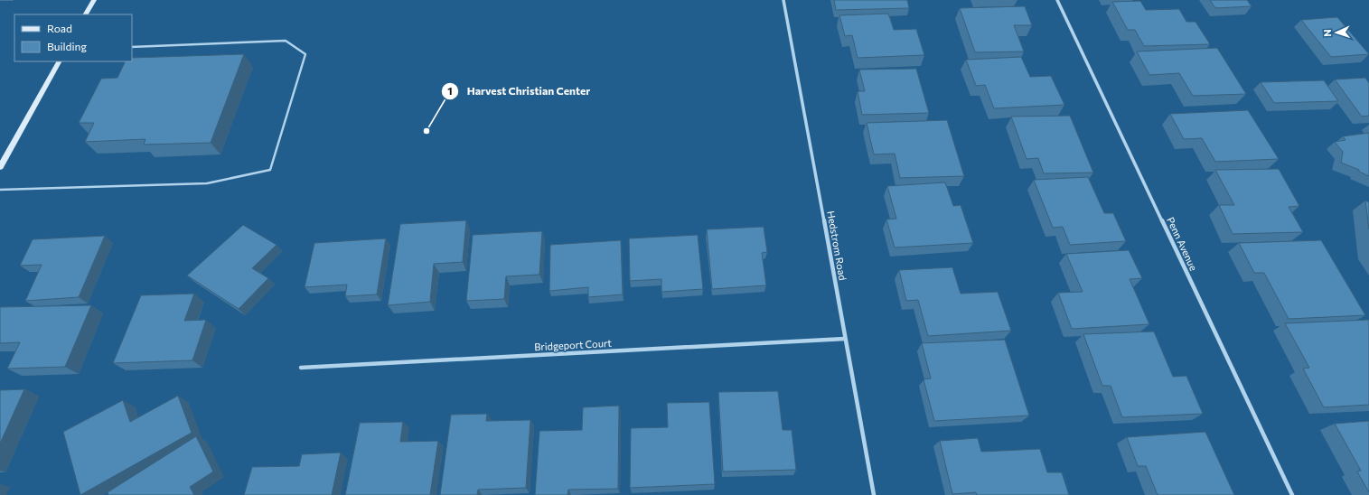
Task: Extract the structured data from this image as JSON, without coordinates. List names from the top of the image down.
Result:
{
  "streets": {
    "street": ["Penn Avenue", "Hedstrom Road", "Bridgeport Court"]
  },
  "crossings": [
    ["Hedstrom Road", "Bridgeport Court"]
  ],
  "places": ["Harvest Christian Center"],
  "legend": ["Road", "Building"],
  "north": "left"
}
